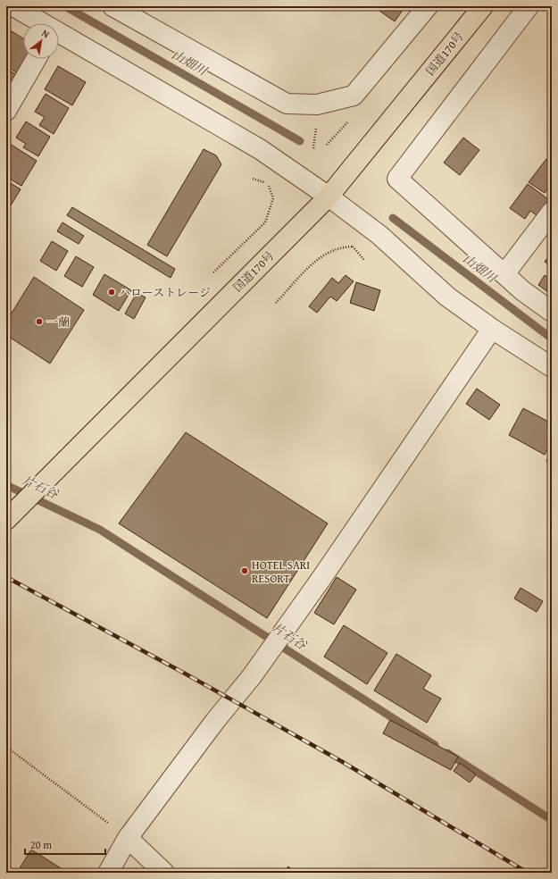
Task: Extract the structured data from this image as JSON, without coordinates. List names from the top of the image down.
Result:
{
  "streets": {
    "highway": ["国道170号"]
  },
  "water": ["山畑川", "片石谷"],
  "places": ["ハローストレージ", "一蘭", "HOTEL SARI RESORT"],
  "scale_bar": "20 m",
  "north": "top right"
}
